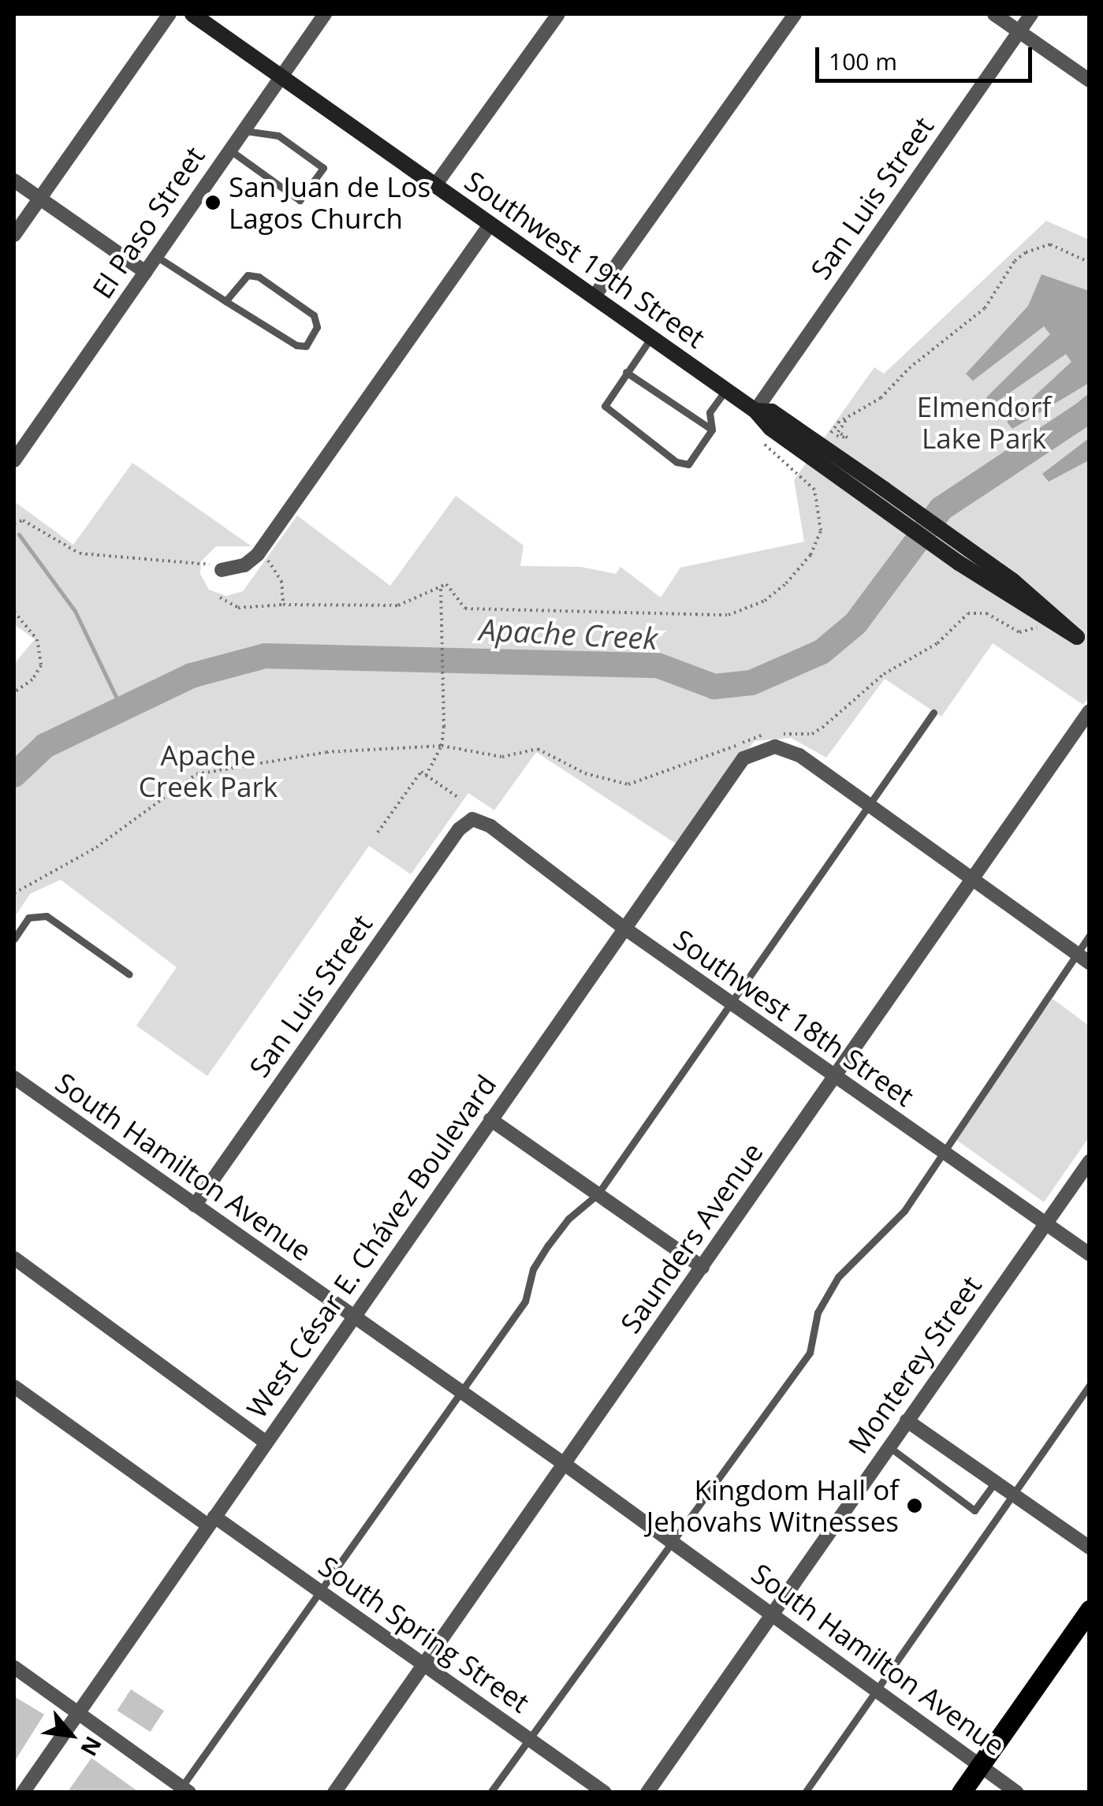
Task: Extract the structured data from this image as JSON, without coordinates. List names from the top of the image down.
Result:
{
  "streets": {
    "street": [
      "San Luis Street",
      "El Paso Street",
      "Southwest 19th Street",
      "Southwest 18th Street",
      "South Hamilton Avenue",
      "Saunders Avenue",
      "West César E. Chávez Boulevard",
      "Monterey Street",
      "South Spring Street"
    ]
  },
  "crossings": [
    ["San Luis Street", "Southwest 19th Street"],
    ["San Luis Street", "Southwest 18th Street"],
    ["San Luis Street", "South Hamilton Avenue"],
    ["El Paso Street", "Southwest 19th Street"],
    ["Southwest 18th Street", "Saunders Avenue"],
    ["Southwest 18th Street", "West César E. Chávez Boulevard"],
    ["Southwest 18th Street", "Monterey Street"],
    ["South Hamilton Avenue", "Saunders Avenue"],
    ["South Hamilton Avenue", "West César E. Chávez Boulevard"],
    ["South Hamilton Avenue", "Monterey Street"],
    ["Saunders Avenue", "South Spring Street"],
    ["West César E. Chávez Boulevard", "South Spring Street"]
  ],
  "water": ["Apache Creek"],
  "parks": ["Elmendorf Lake Park", "Apache Creek Park"],
  "places": ["San Juan de Los Lagos Church", "Kingdom Hall of Jehovahs Witnesses"],
  "scale_bar": "100 m",
  "north": "bottom right"
}
